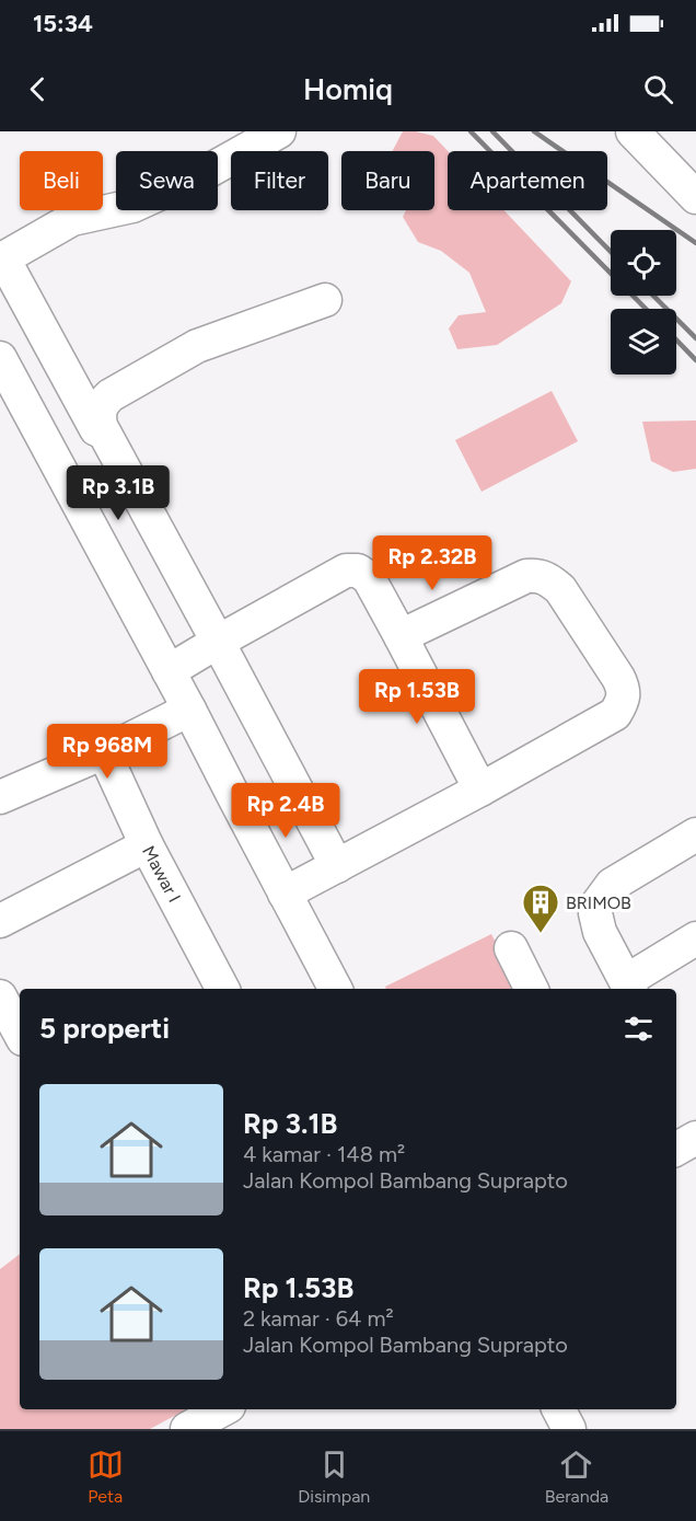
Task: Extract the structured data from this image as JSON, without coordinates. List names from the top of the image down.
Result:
{
  "streets": {
    "street": ["Mawar I"]
  },
  "places": {
    "building": ["BRIMOB"]
  },
  "page": {
    "status": "15:34",
    "header": "Homiq",
    "chip": [
      "Beli",
      "Sewa",
      "Filter",
      "Baru",
      "Apartemen"
    ],
    "price": [
      "Rp 3.1B",
      "Rp 2.32B",
      "Rp 1.53B",
      "Rp 968M",
      "Rp 2.4B"
    ],
    "heading": "5 properti",
    "list": [
      {
        "name": "Rp 3.1B",
        "note": "4 kamar · 148 m² · Jalan Kompol Bambang Suprapto"
      },
      {
        "name": "Rp 1.53B",
        "note": "2 kamar · 64 m² · Jalan Kompol Bambang Suprapto"
      }
    ],
    "tabs": ["Peta", "Disimpan", "Beranda"]
  }
}
